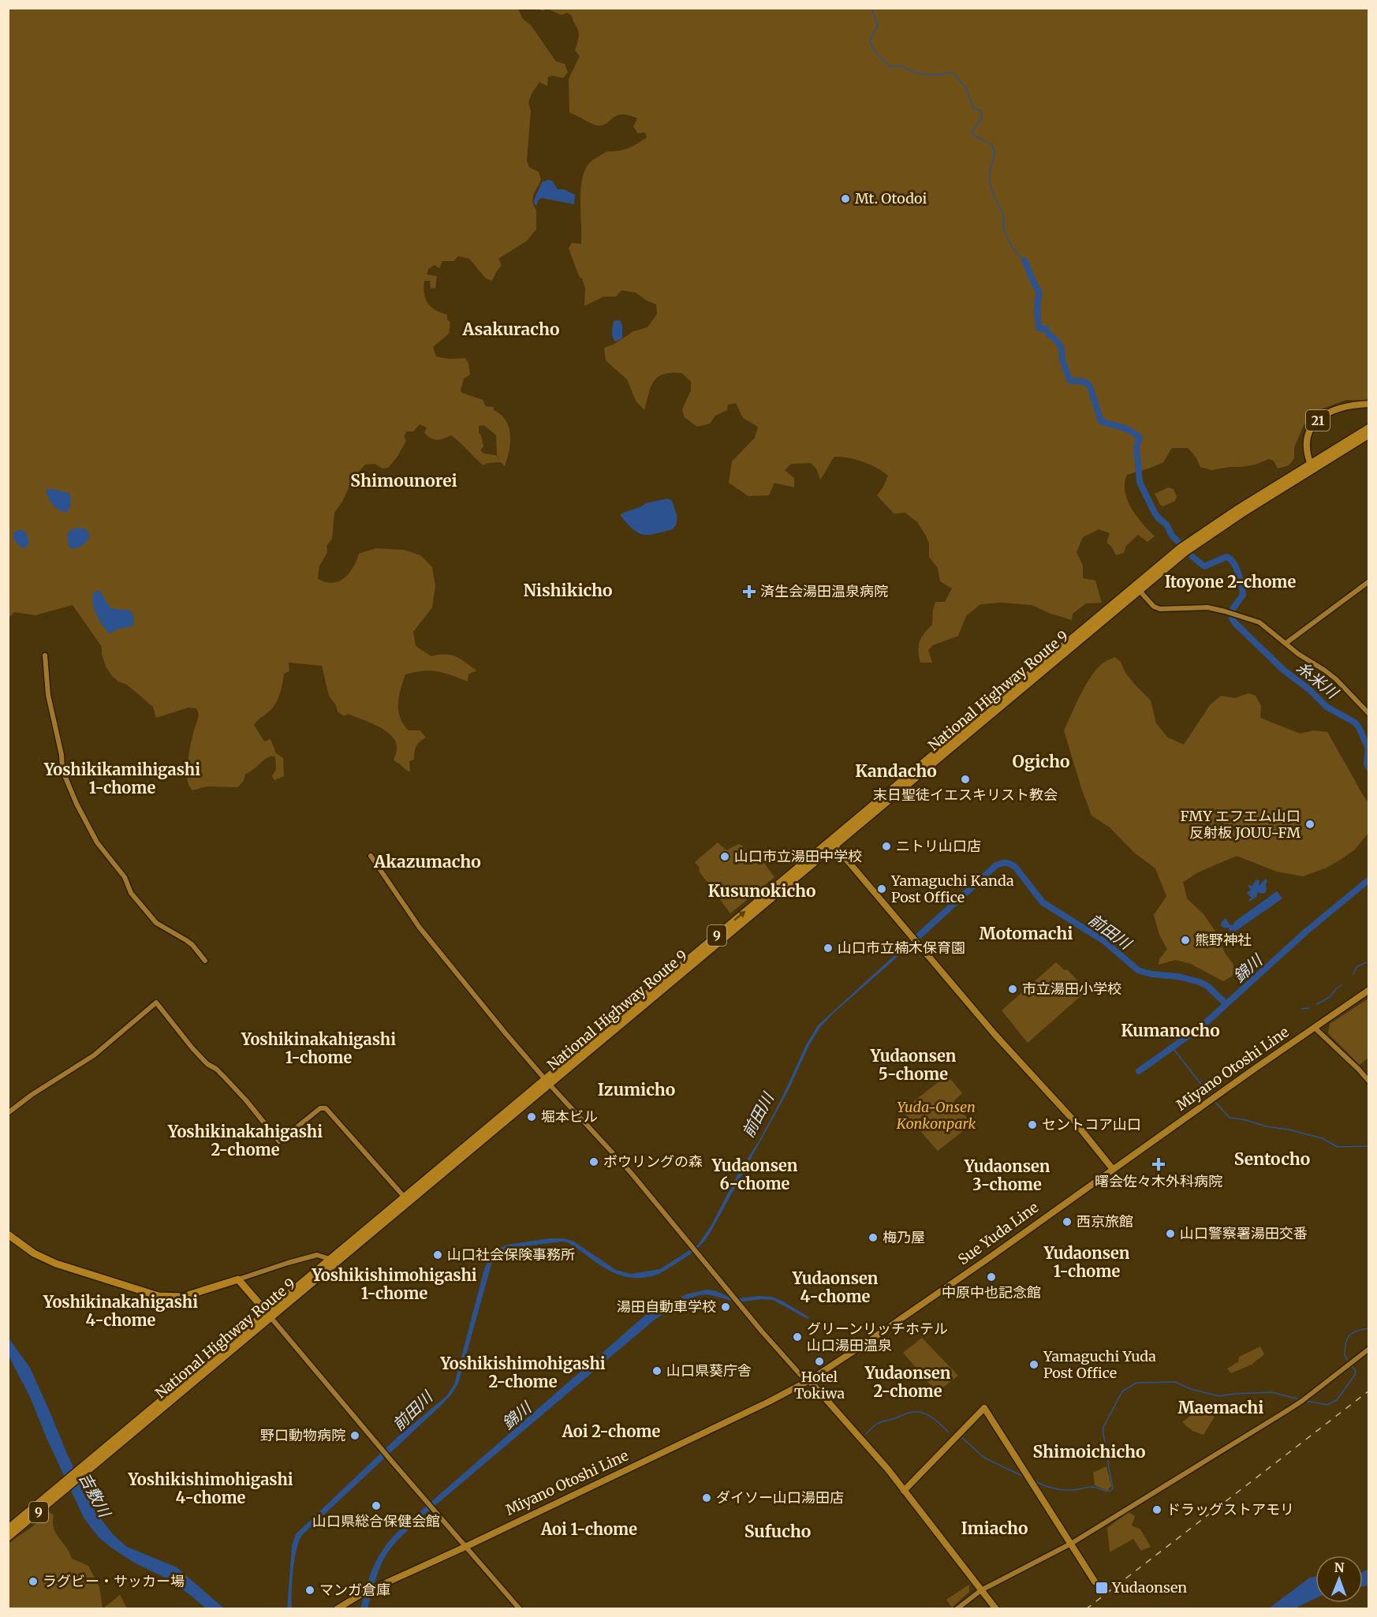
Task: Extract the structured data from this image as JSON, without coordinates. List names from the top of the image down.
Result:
{
  "streets": {
    "highway": ["National Highway Route 9", "9"],
    "main road": ["21", "Miyano Otoshi Line", "Sue Yuda Line"]
  },
  "crossings": [
    ["21", "National Highway Route 9"],
    ["Miyano Otoshi Line", "Sue Yuda Line"]
  ],
  "districts": [
    "Asakuracho",
    "Shimounorei",
    "Itoyone 2-chome",
    "Nishikicho",
    "Ogicho",
    "Yoshikikamihigashi 1-chome",
    "Kandacho",
    "Akazumacho",
    "Kusunokicho",
    "Motomachi",
    "Kumanocho",
    "Yoshikinakahigashi 1-chome",
    "Yudaonsen 5-chome",
    "Izumicho",
    "Yoshikinakahigashi 2-chome",
    "Sentocho",
    "Yudaonsen 6-chome",
    "Yudaonsen 3-chome",
    "Yudaonsen 1-chome",
    "Yoshikishimohigashi 1-chome",
    "Yudaonsen 4-chome",
    "Yoshikinakahigashi 4-chome",
    "Yoshikishimohigashi 2-chome",
    "Yudaonsen 2-chome",
    "Maemachi",
    "Aoi 2-chome",
    "Shimoichicho",
    "Yoshikishimohigashi 4-chome",
    "Imiacho",
    "Aoi 1-chome",
    "Sufucho"
  ],
  "water": [
    "糸米川",
    "前田川",
    "錦川",
    "吉敷川"
  ],
  "parks": ["Yuda-Onsen Konkonpark"],
  "places": {
    "other": [
      "Mt. Otodoi",
      "末日聖徒イエスキリスト教会",
      "FMY エフエム山口 反射板 JOUU-FM",
      "ニトリ山口店",
      "山口市立湯田中学校",
      "Yamaguchi Kanda Post Office",
      "熊野神社",
      "山口市立楠木保育園",
      "市立湯田小学校",
      "堀本ビル",
      "セントコア山口",
      "ボウリングの森",
      "西京旅館",
      "山口警察署湯田交番",
      "梅乃屋",
      "山口社会保険事務所",
      "中原中也記念館",
      "湯田自動車学校",
      "グリーンリッチホテル 山口湯田温泉",
      "Hotel Tokiwa",
      "Yamaguchi Yuda Post Office",
      "山口県葵庁舎",
      "野口動物病院",
      "ダイソー山口湯田店",
      "山口県総合保健会館",
      "ドラッグストアモリ",
      "ラグビー・サッカー場",
      "マンガ倉庫"
    ],
    "health": ["済生会湯田温泉病院", "曙会佐々木外科病院"],
    "transit": ["Yudaonsen"]
  },
  "north": "top"
}
